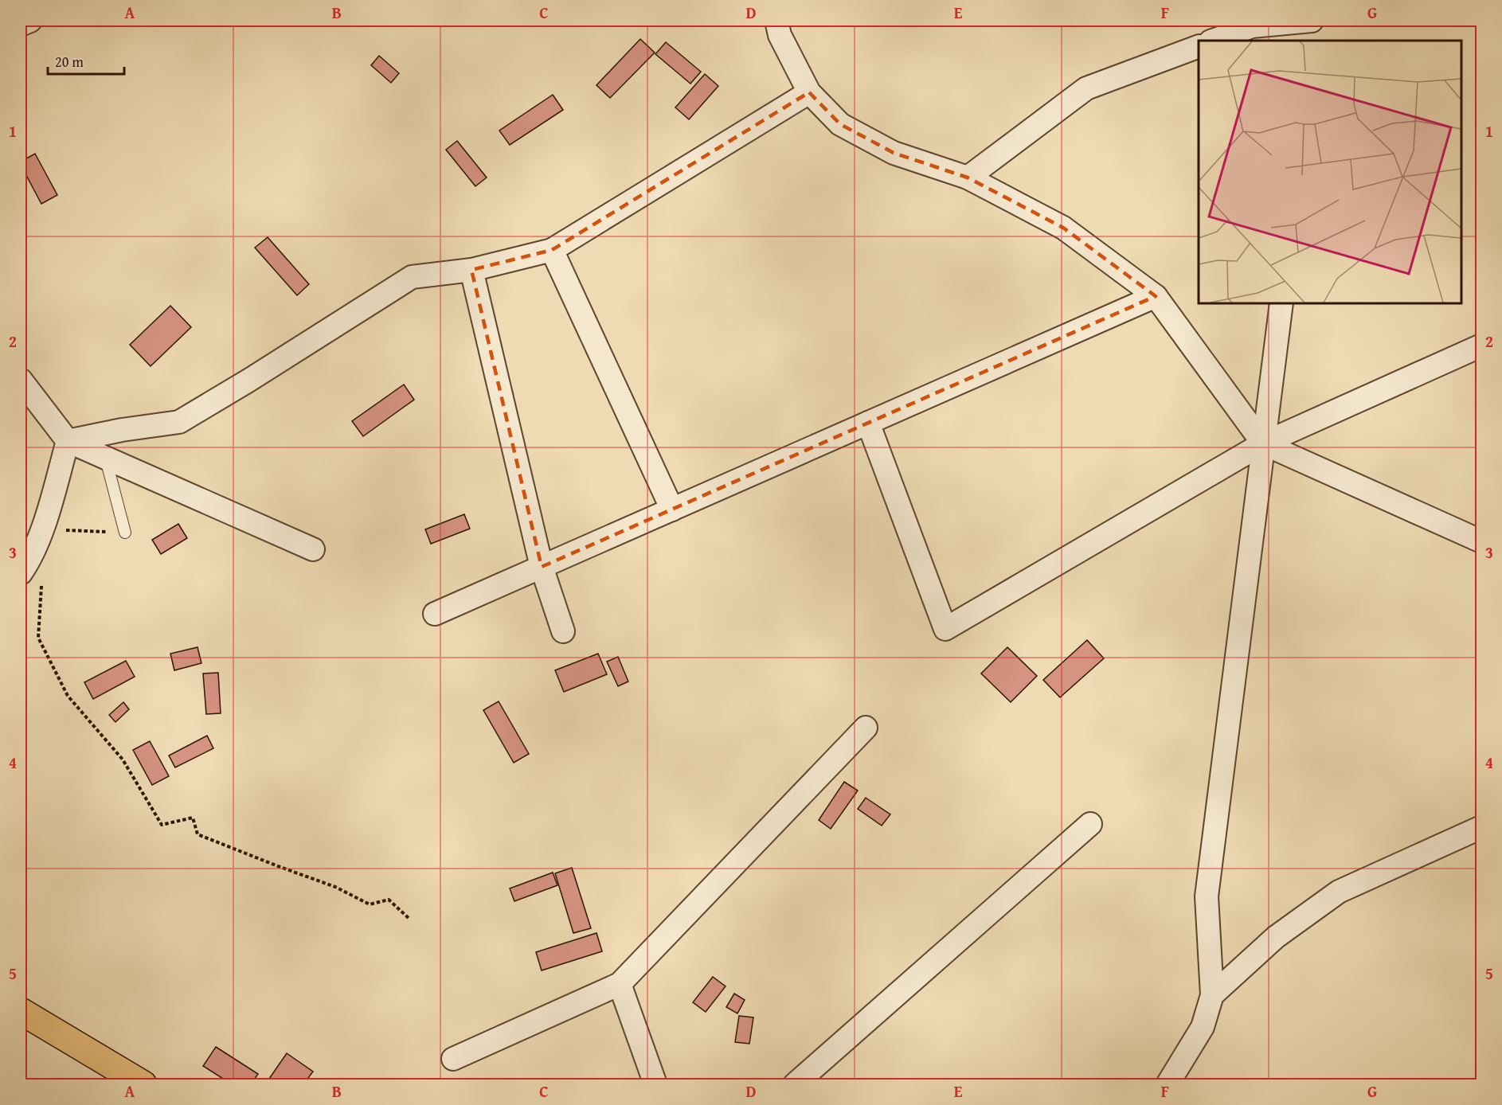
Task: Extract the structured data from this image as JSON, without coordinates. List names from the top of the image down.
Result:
{
  "scale_bar": "20 m",
  "grid": {
    "columns": [
      "A",
      "B",
      "C",
      "D",
      "E",
      "F",
      "G"
    ],
    "rows": [
      "1",
      "2",
      "3",
      "4",
      "5"
    ]
  }
}
